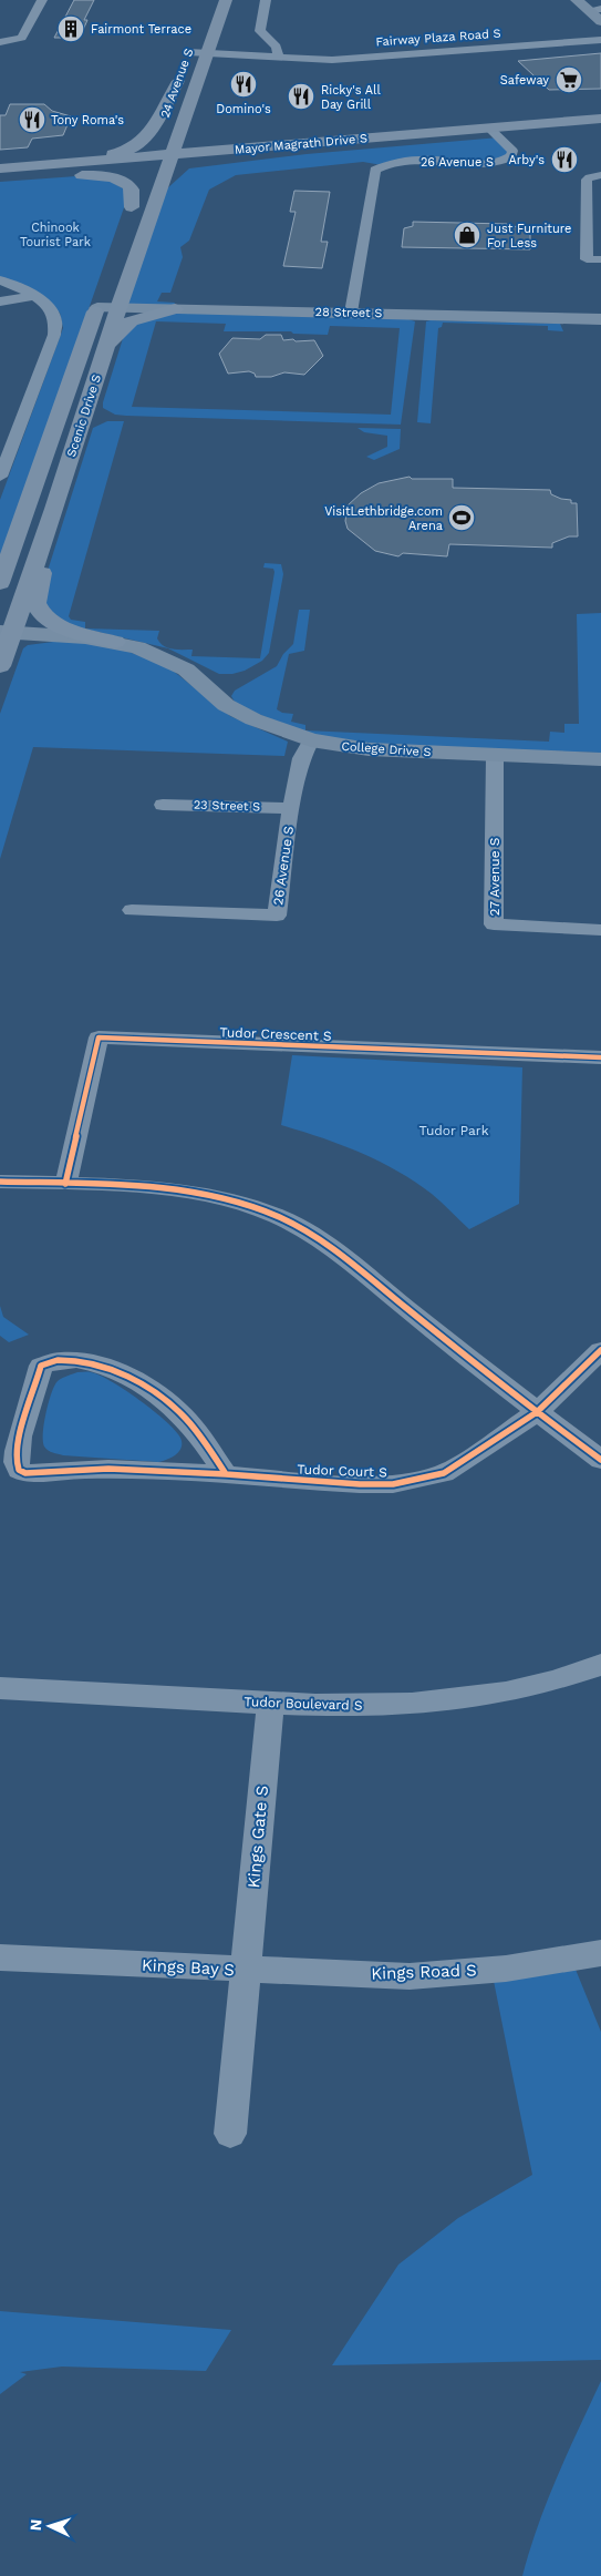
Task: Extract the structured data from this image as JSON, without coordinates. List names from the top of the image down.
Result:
{
  "streets": {
    "main road": ["24 Avenue S", "Mayor Magrath Drive S", "Scenic Drive S"],
    "street": [
      "Fairway Plaza Road S",
      "26 Avenue S",
      "28 Street S",
      "College Drive S",
      "23 Street S",
      "27 Avenue S",
      "Tudor Crescent S",
      "Tudor Court S",
      "Tudor Boulevard S",
      "Kings Gate S",
      "Kings Bay S",
      "Kings Road S"
    ]
  },
  "crossings": [
    ["Fairway Plaza Road S", "24 Avenue S"],
    ["24 Avenue S", "Mayor Magrath Drive S"],
    ["24 Avenue S", "Scenic Drive S"],
    ["Mayor Magrath Drive S", "26 Avenue S"],
    ["Mayor Magrath Drive S", "Scenic Drive S"],
    ["26 Avenue S", "28 Street S"],
    ["26 Avenue S", "College Drive S"],
    ["26 Avenue S", "23 Street S"],
    ["28 Street S", "Scenic Drive S"],
    ["Scenic Drive S", "College Drive S"],
    ["College Drive S", "27 Avenue S"],
    ["Tudor Boulevard S", "Kings Gate S"],
    ["Kings Gate S", "Kings Bay S"],
    ["Kings Gate S", "Kings Road S"],
    ["Kings Bay S", "Kings Road S"]
  ],
  "parks": ["Chinook Tourist Park", "Tudor Park"],
  "places": {
    "building": ["Fairmont Terrace"],
    "supermarket": ["Safeway"],
    "restaurant": [
      "Domino's",
      "Ricky's All Day Grill",
      "Tony Roma's",
      "Arby's"
    ],
    "shop": ["Just Furniture For Less"],
    "sports": ["VisitLethbridge.com Arena"]
  },
  "north": "left"
}
